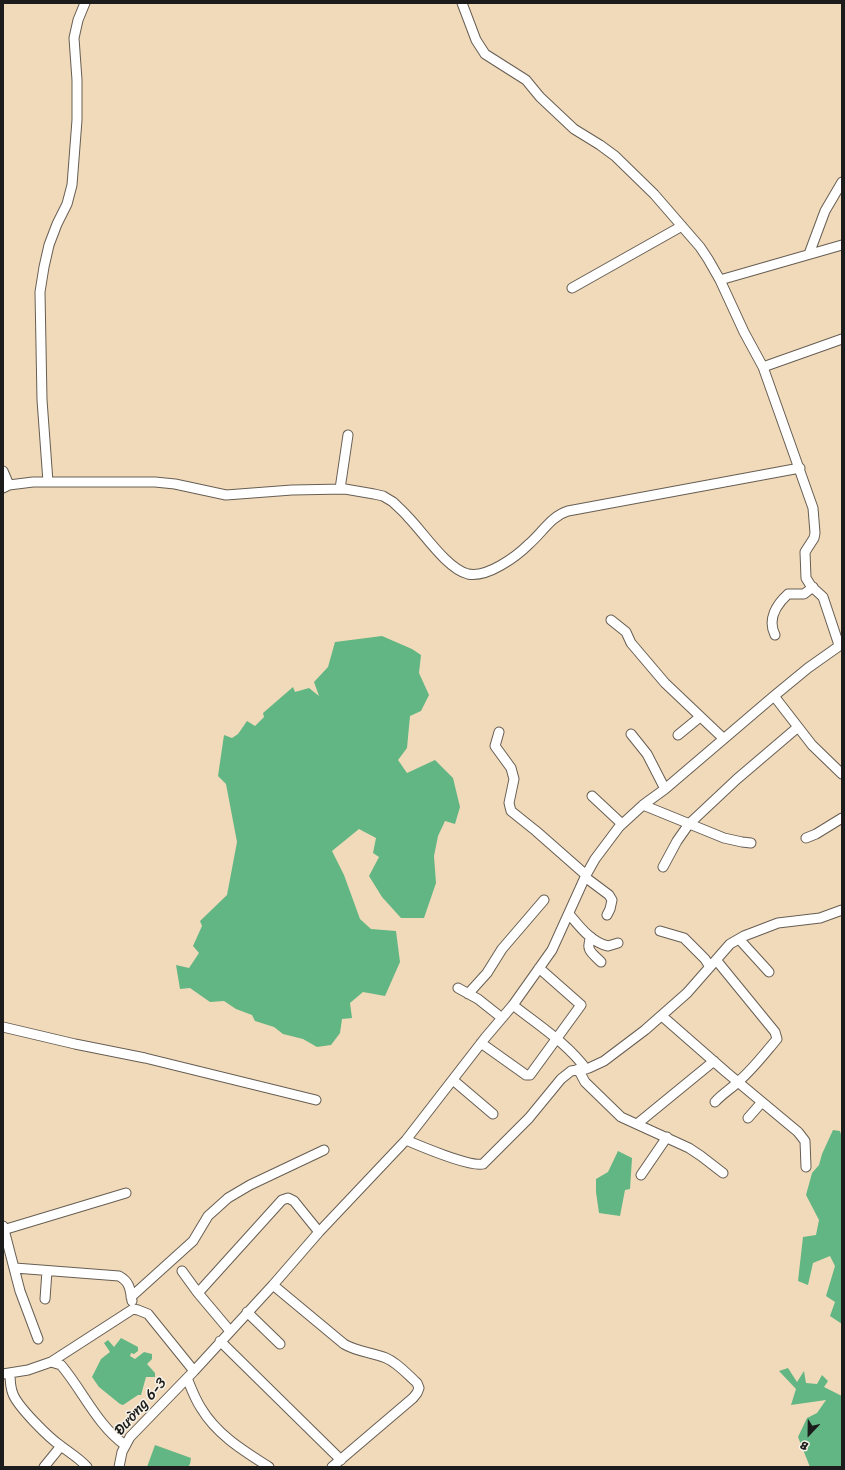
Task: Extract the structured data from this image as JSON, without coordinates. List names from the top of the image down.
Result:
{
  "streets": {
    "street": ["Đường 6-3"]
  },
  "north": "bottom"
}
